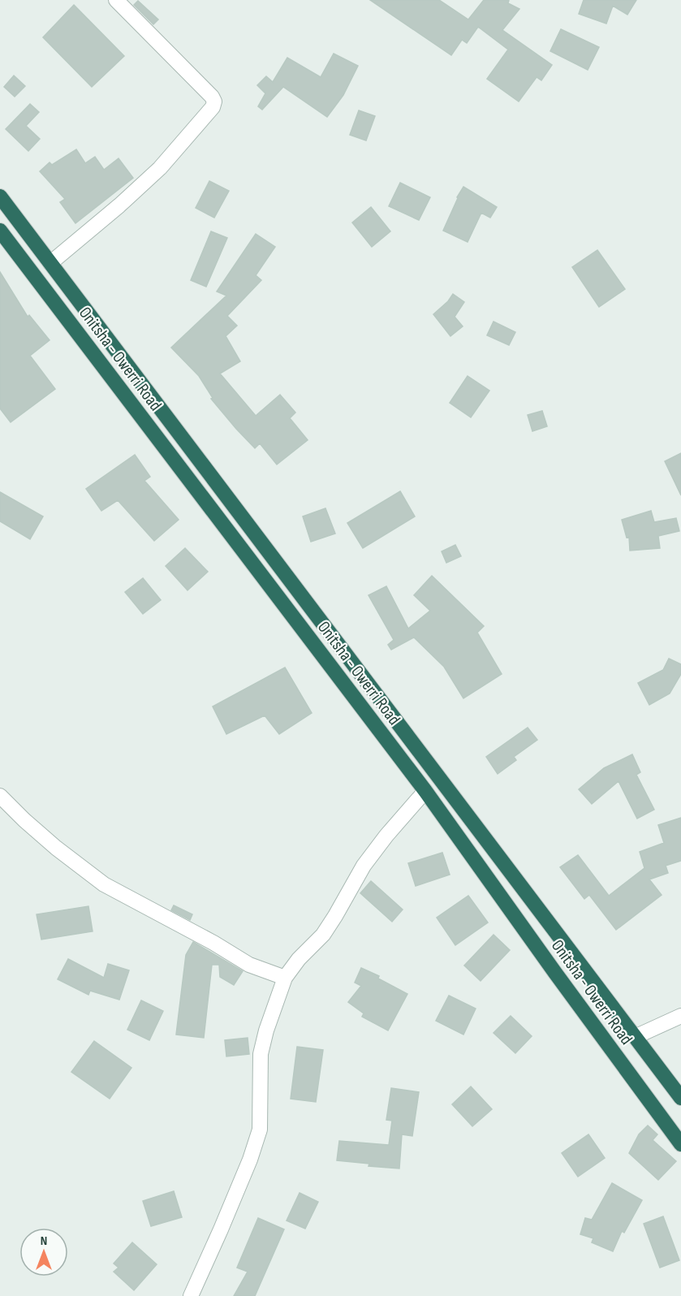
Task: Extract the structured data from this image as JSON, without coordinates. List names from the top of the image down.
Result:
{
  "streets": {
    "highway": ["Onitsha - Owerri Road"]
  },
  "north": "top"
}
